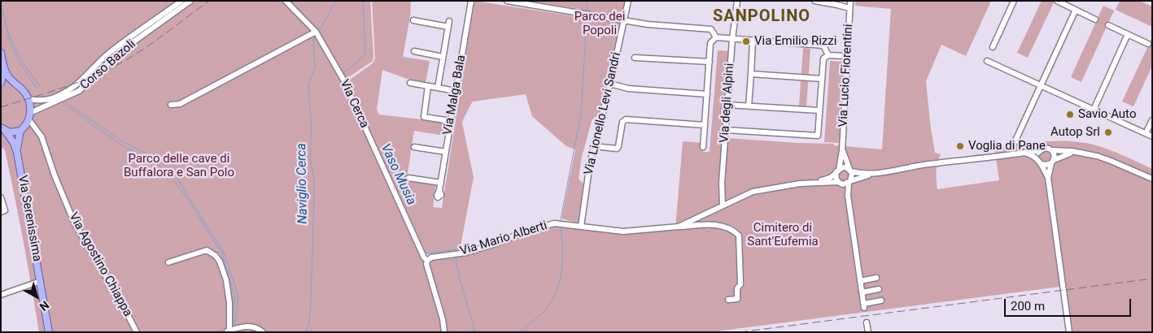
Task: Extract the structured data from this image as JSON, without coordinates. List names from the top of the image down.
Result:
{
  "streets": {
    "main road": ["Via Serenissima"],
    "street": [
      "Corso Bazoli",
      "Via Lucio Fiorentini",
      "Via Malga Bala",
      "Via degli Alpini",
      "Via Cerca",
      "Via Lionello Levi Sandri",
      "Via Mario Alberti",
      "Via Agostino Chiappa"
    ]
  },
  "crossings": [
    ["Via Lucio Fiorentini", "Via Mario Alberti"],
    ["Via degli Alpini", "Via Mario Alberti"],
    ["Via Cerca", "Via Mario Alberti"],
    ["Via Lionello Levi Sandri", "Via Mario Alberti"],
    ["Via Serenissima", "Via Agostino Chiappa"]
  ],
  "districts": ["SANPOLINO"],
  "water": ["Vaso Musia", "Naviglio Cerca"],
  "parks": ["Parco dei Popoli", "Parco delle cave di Buffalora e San Polo", "Cimitero di Sant'Eufemia"],
  "places": [
    "Via Emilio Rizzi",
    "Savio Auto",
    "Autop Srl",
    "Voglia di Pane"
  ],
  "scale_bar": "200 m",
  "north": "bottom right"
}
